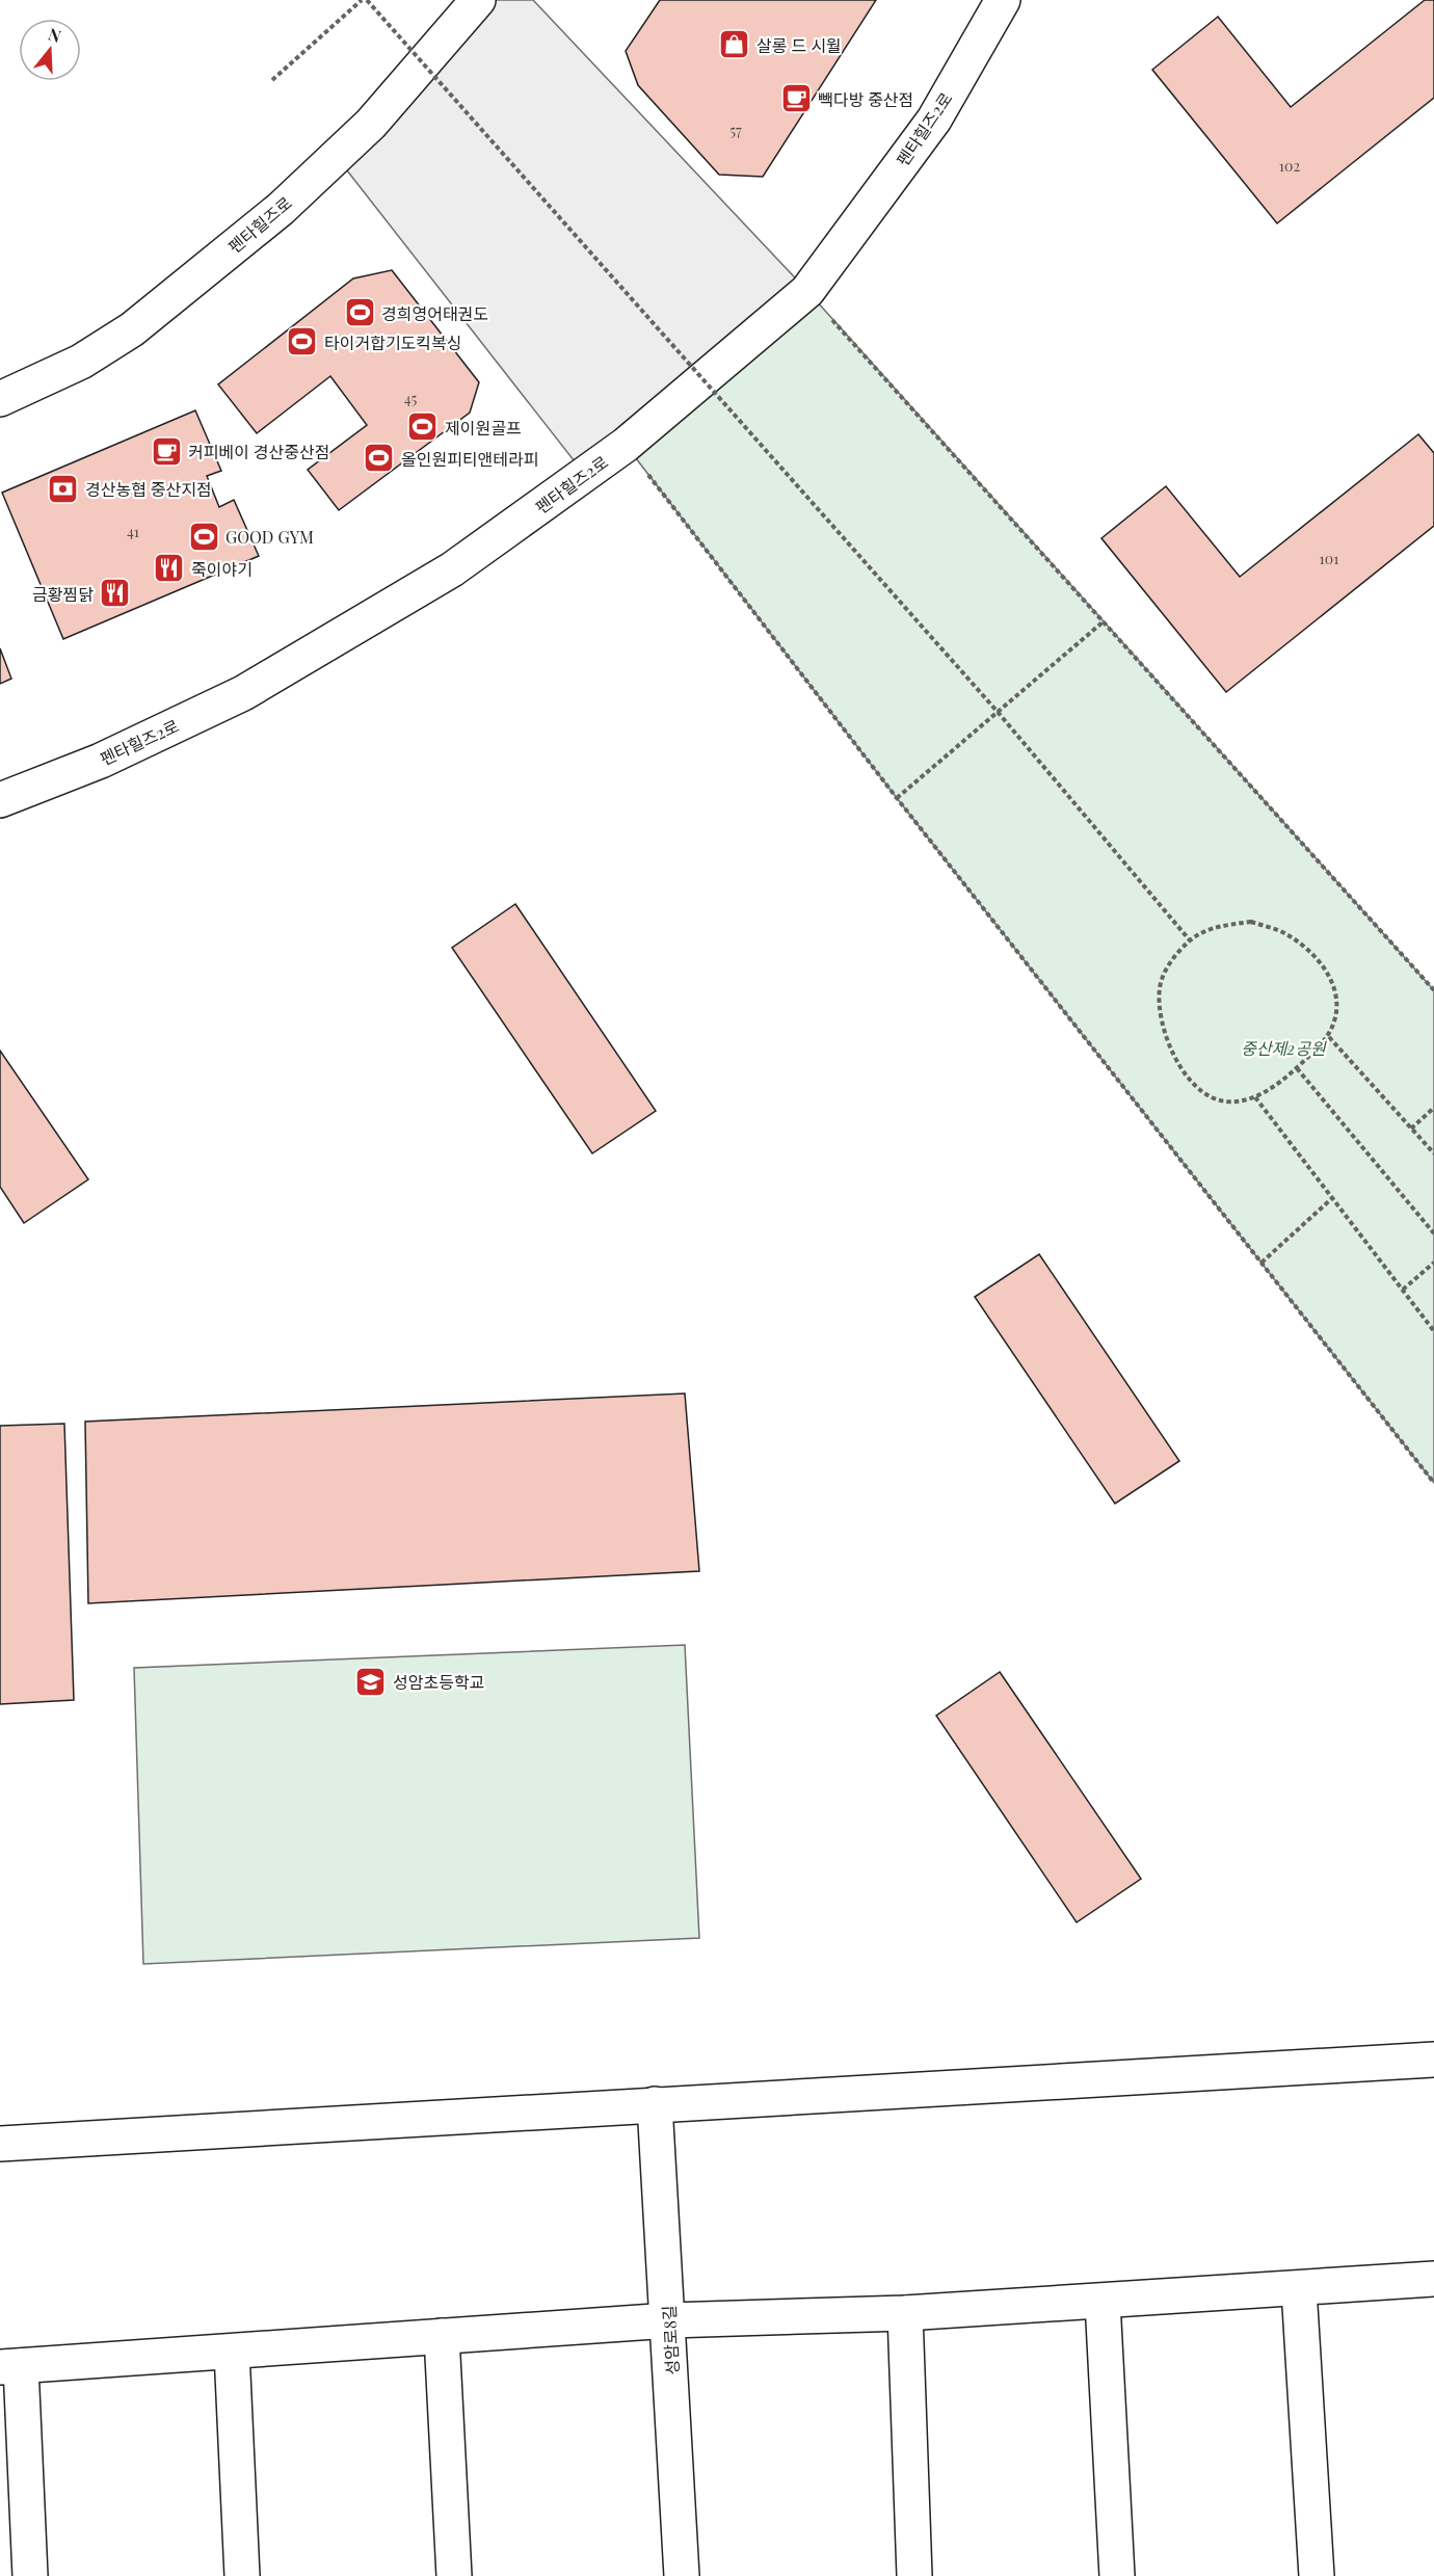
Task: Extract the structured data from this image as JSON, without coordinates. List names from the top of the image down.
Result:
{
  "streets": {
    "street": ["펜타힐즈2로", "펜타힐즈로", "성암로8길"]
  },
  "parks": ["중산제2공원"],
  "places": {
    "shop": ["살롱 드 시월"],
    "cafe": ["빽다방 중산점", "커피베이 경산중산점"],
    "sports": [
      "경희영어태권도",
      "타이거합기도킥복싱",
      "제이원골프",
      "올인원피티앤테라피",
      "GOOD GYM"
    ],
    "bank": ["경산농협 중산지점"],
    "restaurant": ["죽이야기", "금황찜닭"],
    "school or university": ["성암초등학교"]
  },
  "house_numbers": [
    "57",
    "102",
    "45",
    "41",
    "101"
  ],
  "north": "top"
}
